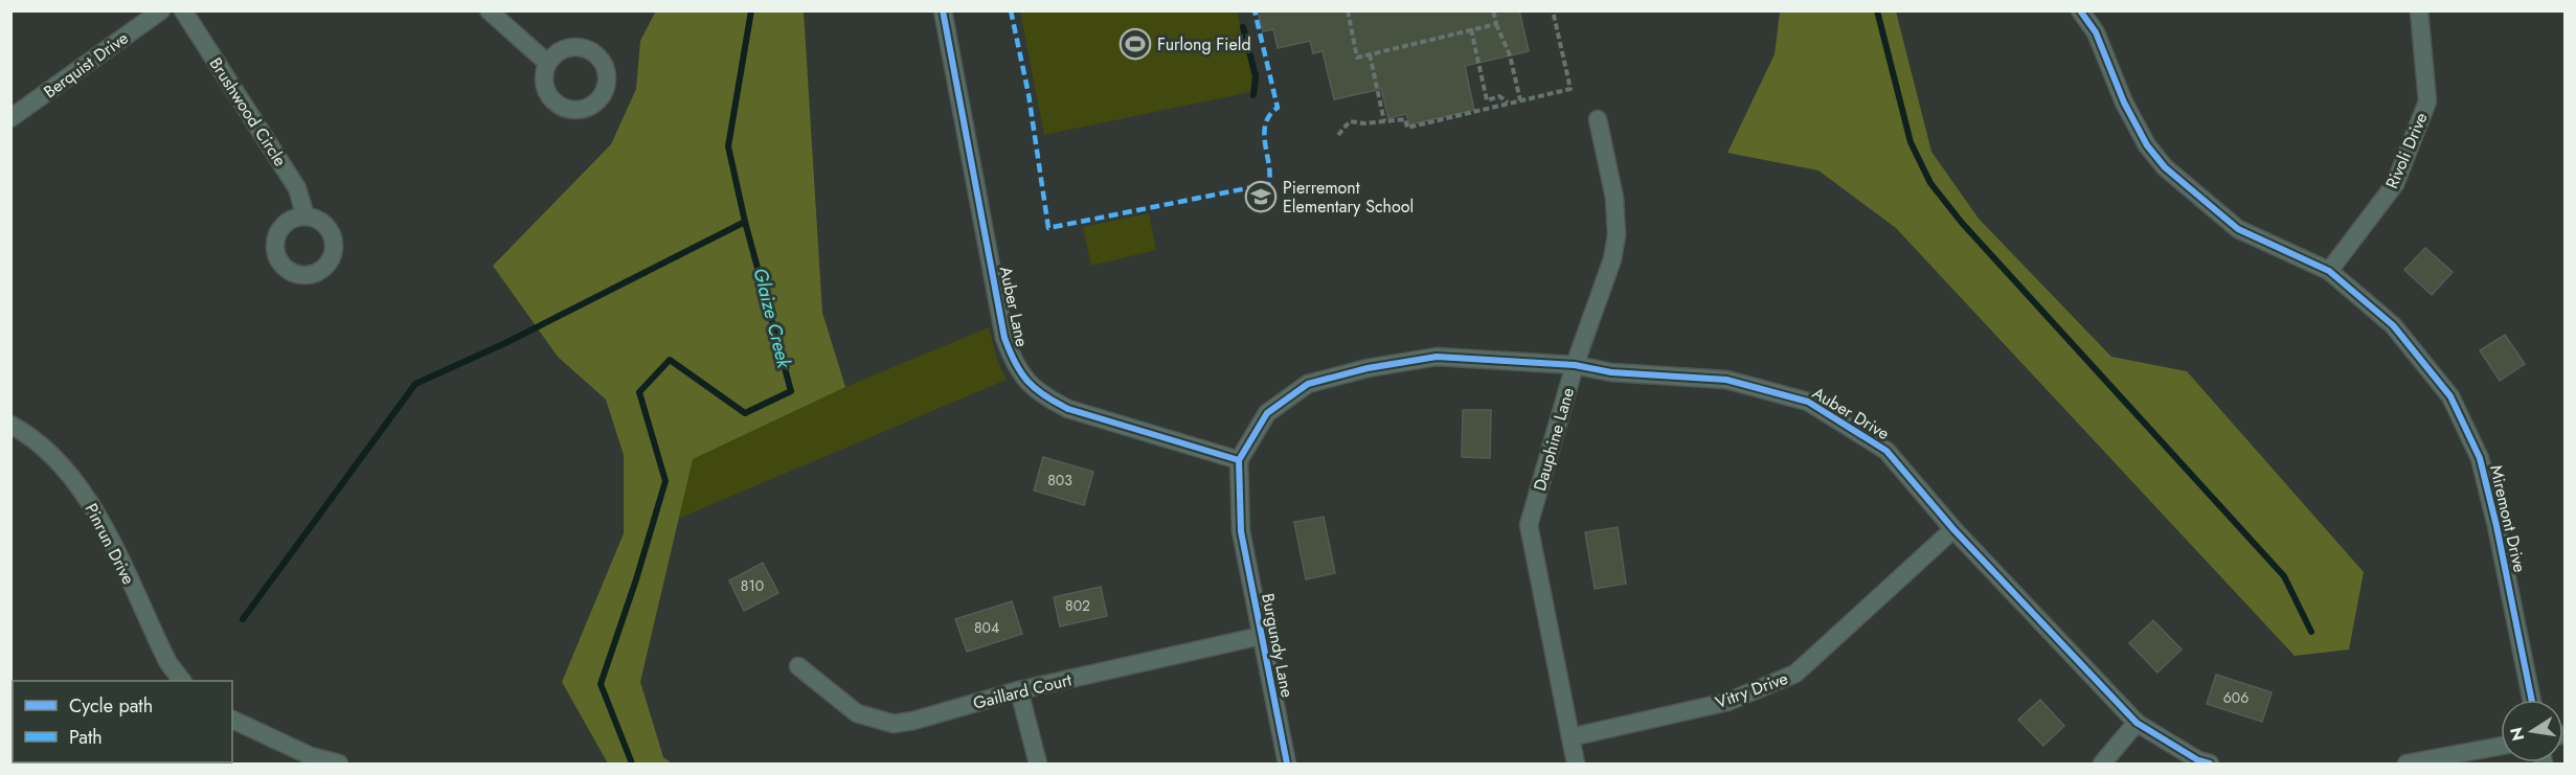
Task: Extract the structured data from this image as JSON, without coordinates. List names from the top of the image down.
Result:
{
  "streets": {
    "street": [
      "Berquist Drive",
      "Brushwood Circle",
      "Rivoli Drive",
      "Auber Lane",
      "Auber Drive",
      "Dauphine Lane",
      "Miremont Drive",
      "Pinrun Drive",
      "Burgundy Lane",
      "Vitry Drive",
      "Gaillard Court"
    ]
  },
  "crossings": [
    ["Rivoli Drive", "Miremont Drive"],
    ["Auber Lane", "Auber Drive"],
    ["Auber Lane", "Burgundy Lane"],
    ["Auber Drive", "Dauphine Lane"],
    ["Auber Drive", "Burgundy Lane"],
    ["Auber Drive", "Vitry Drive"],
    ["Dauphine Lane", "Vitry Drive"],
    ["Burgundy Lane", "Gaillard Court"]
  ],
  "water": ["Glaize Creek"],
  "places": {
    "sports": ["Furlong Field"],
    "school or university": ["Pierremont Elementary School"]
  },
  "house_numbers": [
    "803",
    "810",
    "802",
    "804",
    "606"
  ],
  "legend": ["Cycle path", "Path"],
  "north": "left"
}
